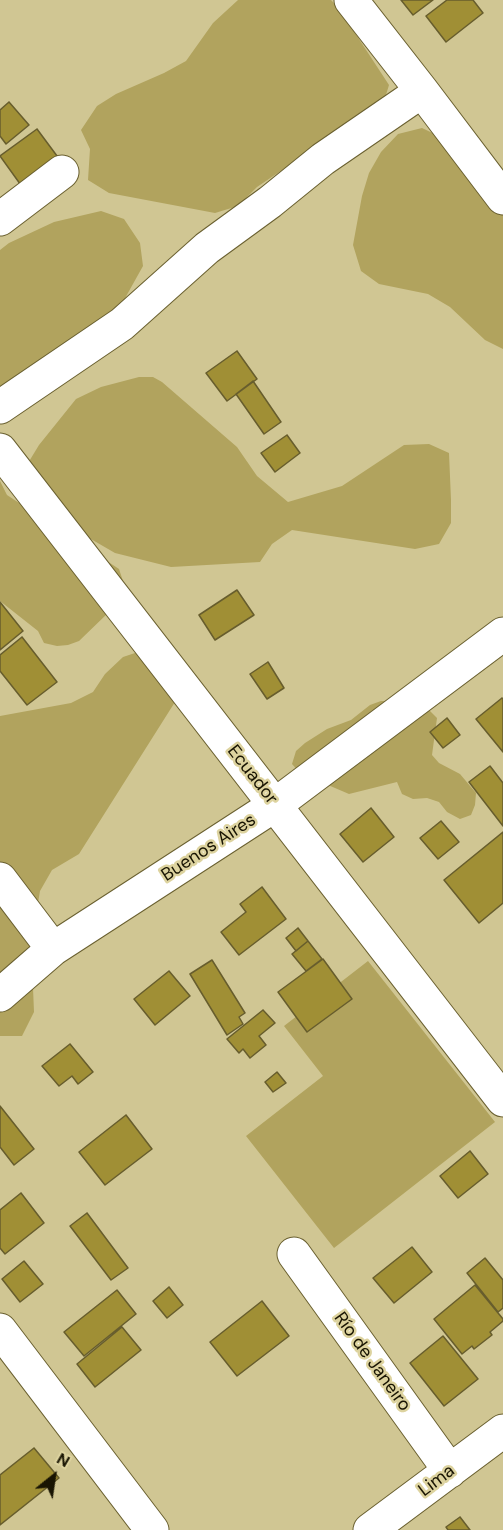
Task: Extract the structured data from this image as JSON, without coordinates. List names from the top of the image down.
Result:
{
  "streets": {
    "street": [
      "Ecuador",
      "Buenos Aires",
      "Río de Janeiro",
      "Lima"
    ]
  },
  "crossings": [
    ["Ecuador", "Buenos Aires"],
    ["Río de Janeiro", "Lima"]
  ],
  "north": "top right"
}
